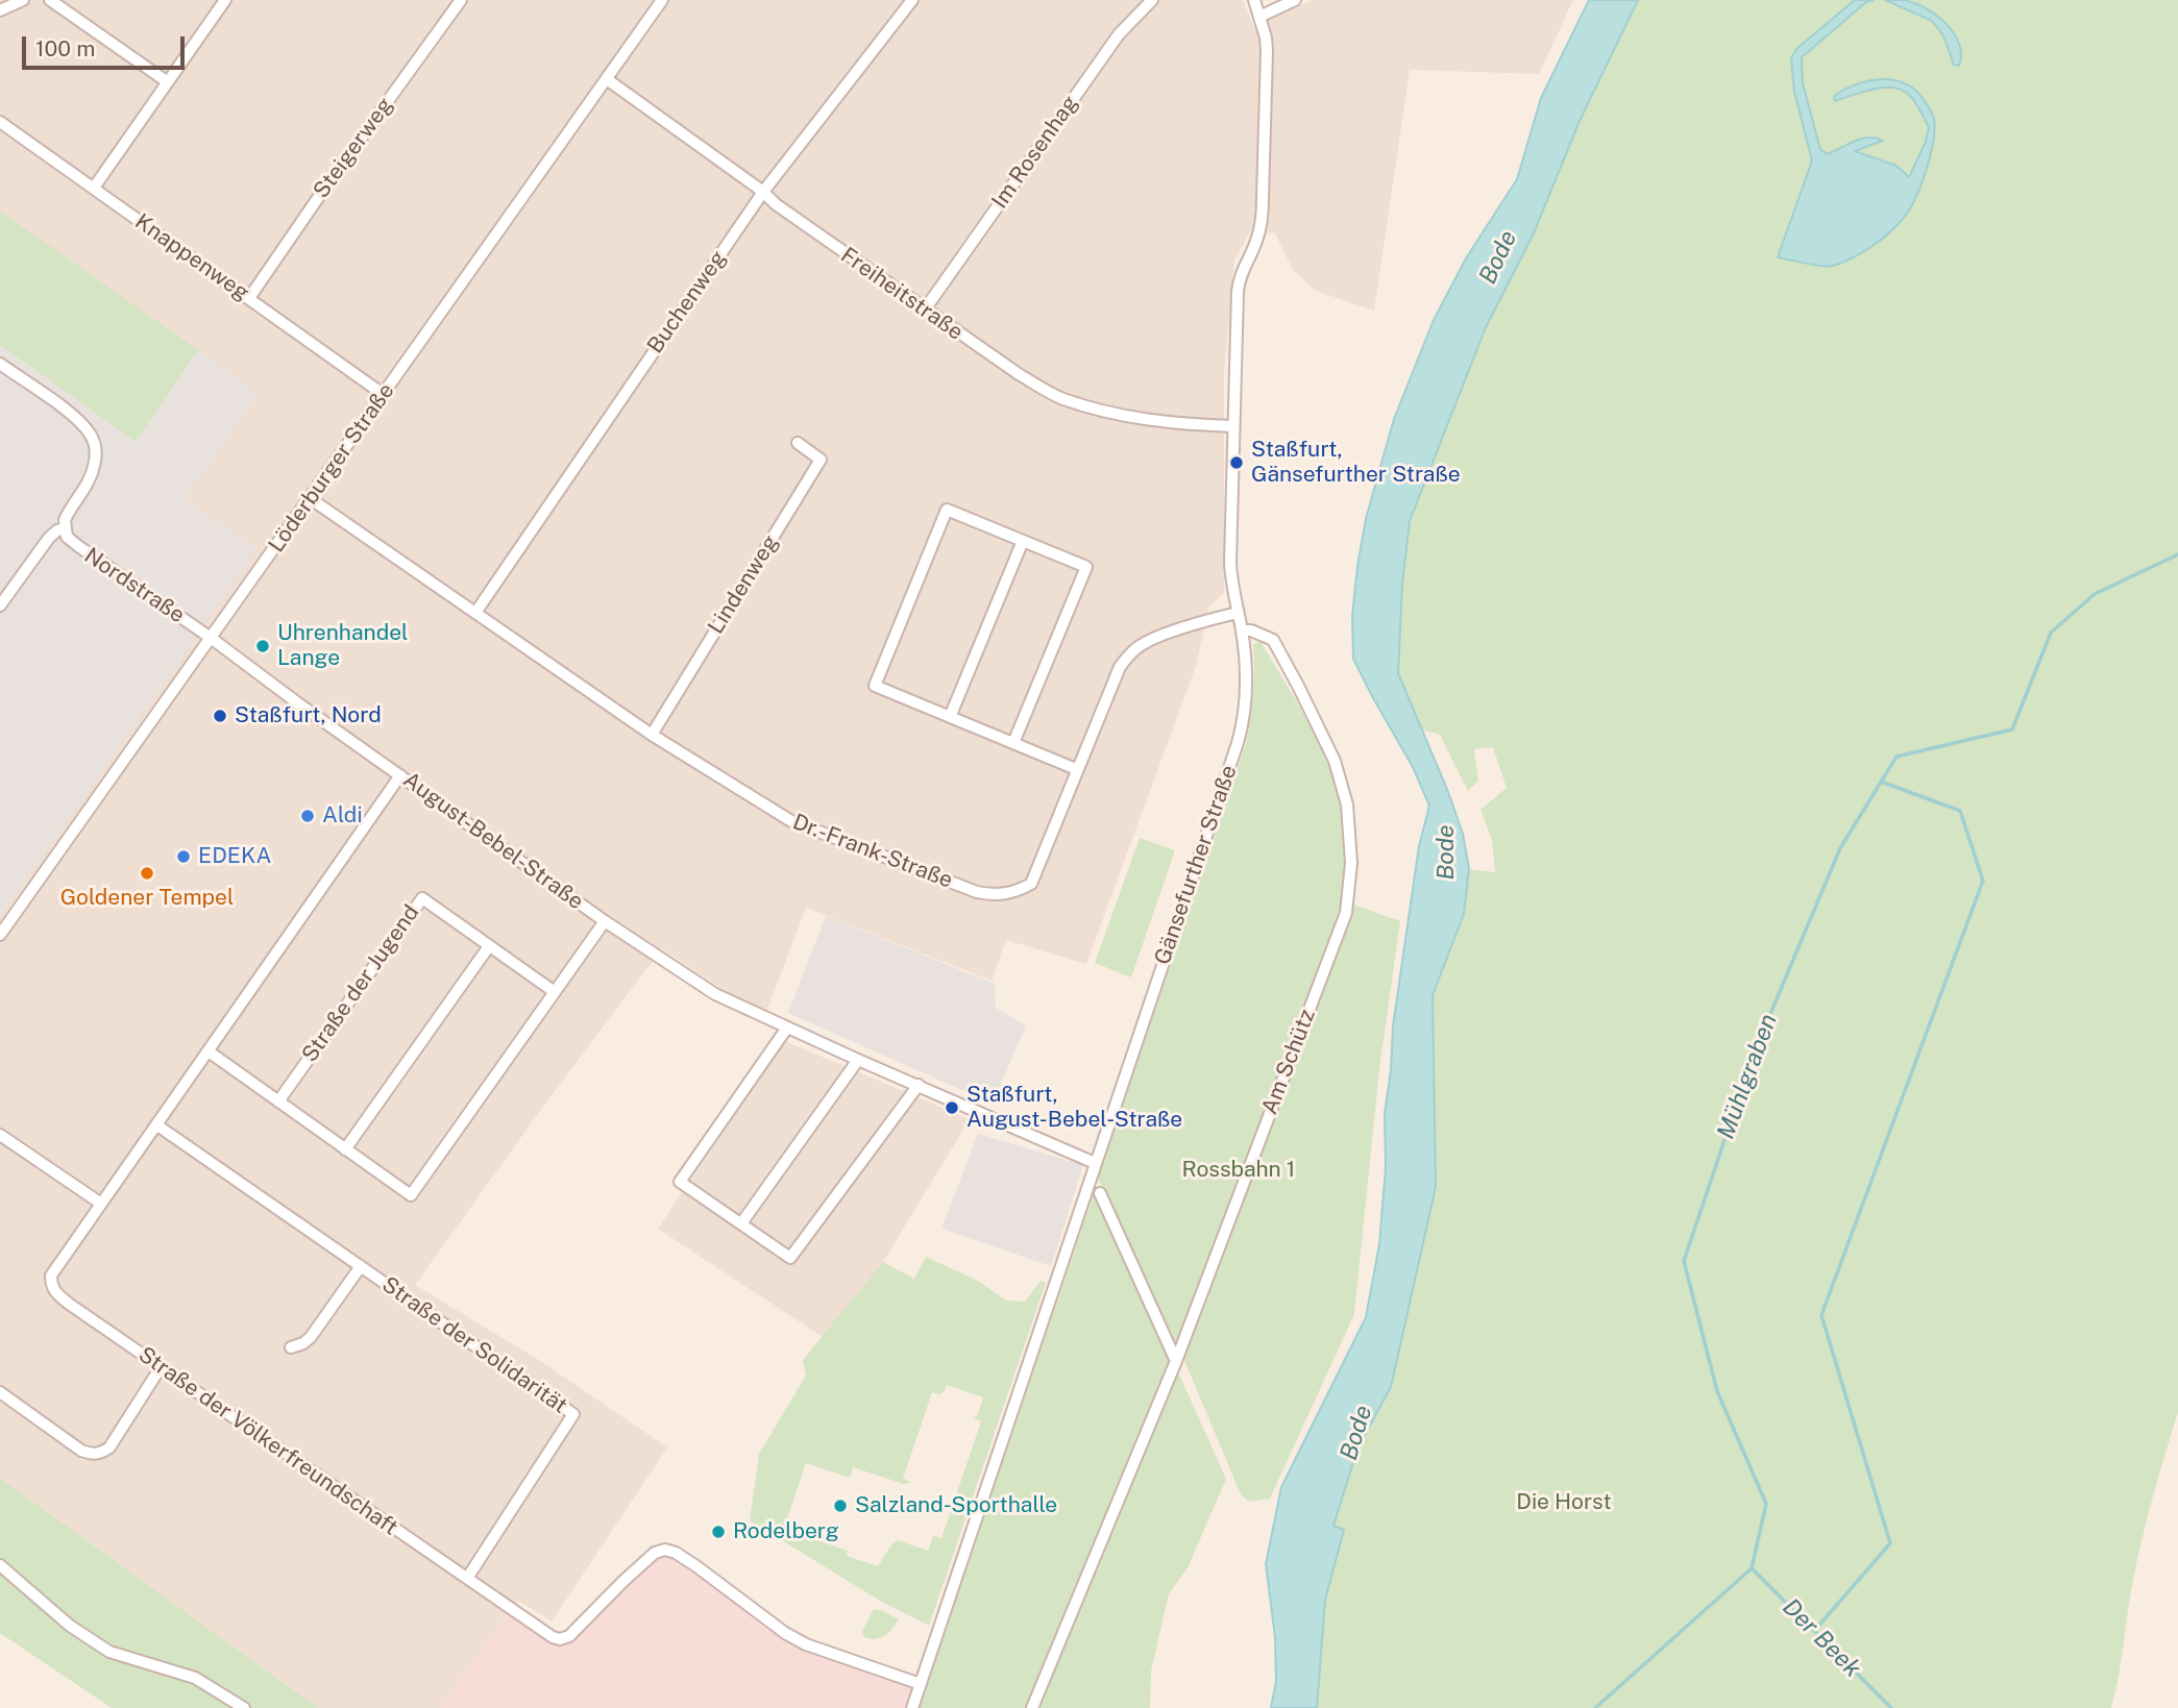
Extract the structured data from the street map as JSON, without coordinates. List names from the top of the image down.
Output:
{
  "streets": {
    "street": [
      "Steigerweg",
      "Im Rosenhag",
      "Knappenweg",
      "Freiheitstraße",
      "Buchenweg",
      "Löderburger Straße",
      "Lindenweg",
      "Nordstraße",
      "August-Bebel-Straße",
      "Dr.-Frank-Straße",
      "Gänsefurther Straße",
      "Straße der Jugend",
      "Am Schütz",
      "Straße der Solidarität",
      "Straße der Völkerfreundschaft"
    ]
  },
  "crossings": [
    ["Steigerweg", "Knappenweg"],
    ["Im Rosenhag", "Freiheitstraße"],
    ["Knappenweg", "Löderburger Straße"],
    ["Freiheitstraße", "Buchenweg"],
    ["Freiheitstraße", "Löderburger Straße"],
    ["Freiheitstraße", "Gänsefurther Straße"],
    ["Buchenweg", "Dr.-Frank-Straße"],
    ["Löderburger Straße", "Nordstraße"],
    ["Löderburger Straße", "August-Bebel-Straße"],
    ["Löderburger Straße", "Dr.-Frank-Straße"],
    ["Lindenweg", "Dr.-Frank-Straße"],
    ["Nordstraße", "August-Bebel-Straße"],
    ["August-Bebel-Straße", "Gänsefurther Straße"],
    ["Dr.-Frank-Straße", "Gänsefurther Straße"],
    ["Gänsefurther Straße", "Am Schütz"],
    ["Straße der Solidarität", "Straße der Völkerfreundschaft"]
  ],
  "water": ["Bode", "Mühlgraben", "Der Beek"],
  "parks": ["Rossbahn 1", "Die Horst"],
  "places": [
    "Staßfurt, Gänsefurther Straße",
    "Uhrenhandel Lange",
    "Staßfurt, Nord",
    "Aldi",
    "EDEKA",
    "Goldener Tempel",
    "Staßfurt, August-Bebel-Straße",
    "Salzland-Sporthalle",
    "Rodelberg"
  ],
  "scale_bar": "100 m"
}
